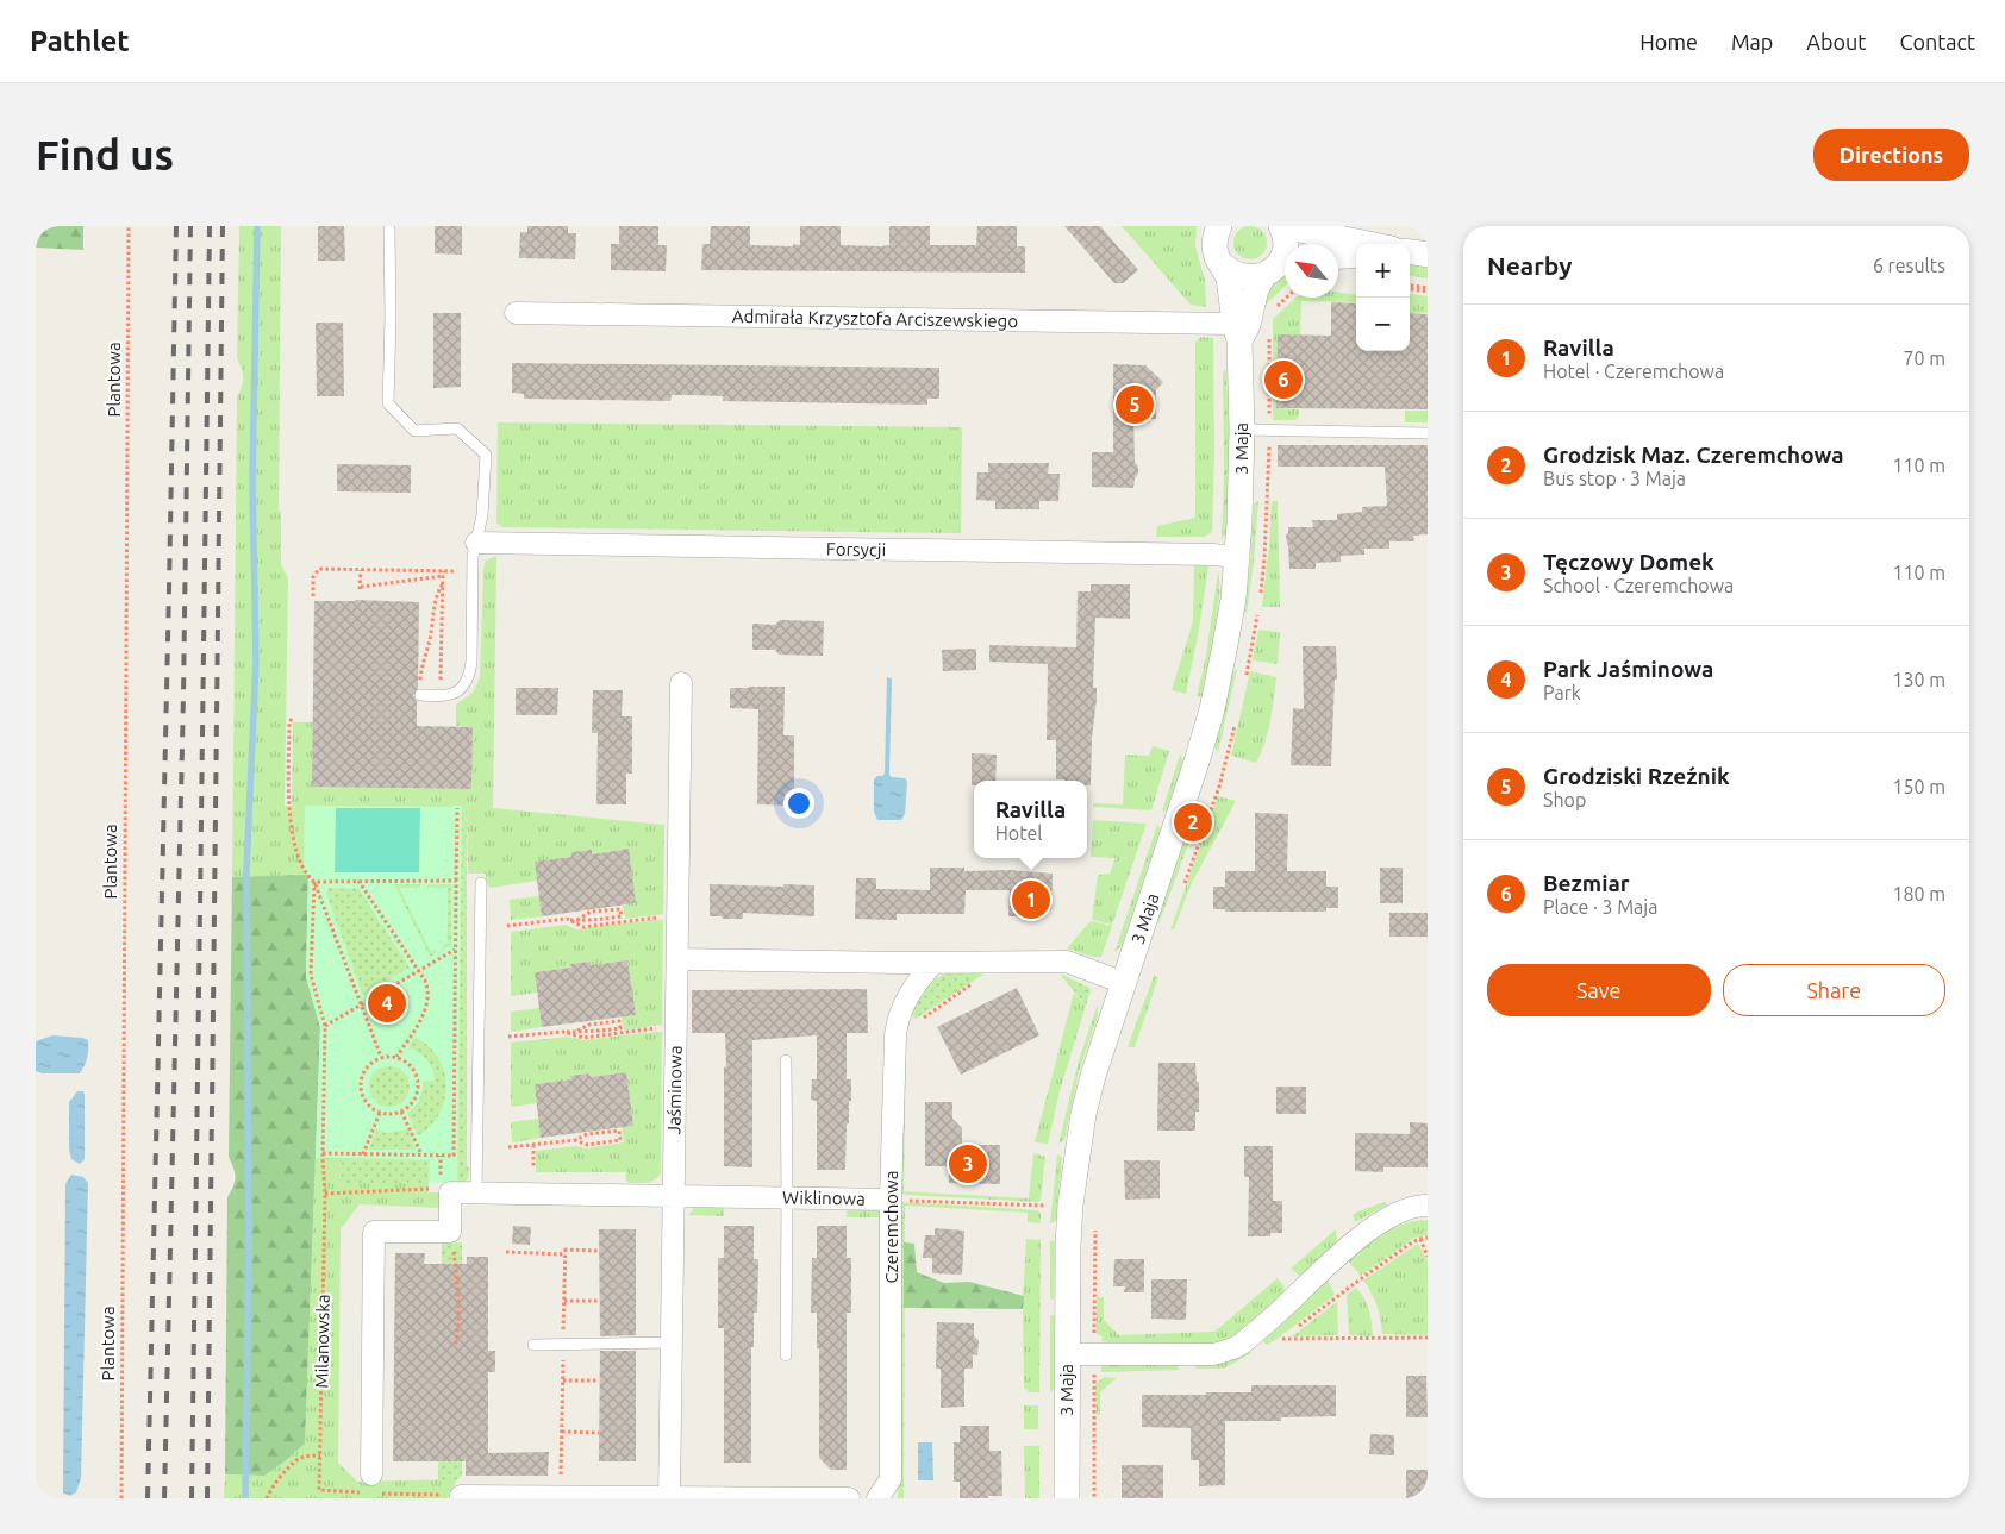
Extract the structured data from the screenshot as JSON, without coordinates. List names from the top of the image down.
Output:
{
  "streets": {
    "street": [
      "Admirała Krzysztofa Arciszewskiego",
      "3 Maja",
      "Forsycji",
      "Jaśminowa",
      "Wiklinowa",
      "Czeremchowa"
    ],
    "path": ["Plantowa", "Milanowska"]
  },
  "crossings": [
    ["Admirała Krzysztofa Arciszewskiego", "3 Maja"],
    ["3 Maja", "Forsycji"],
    ["Jaśminowa", "Wiklinowa"],
    ["Wiklinowa", "Czeremchowa"]
  ],
  "north": "top left",
  "page": {
    "header": "Pathlet",
    "nav": [
      "Home",
      "Map",
      "About",
      "Contact"
    ],
    "buttons": [
      "Directions",
      ["Save", "Share"]
    ],
    "title": "Find us",
    "heading": ["Nearby", "6 results"],
    "map_buttons": ["+", "−"],
    "list": [
      {
        "mark": "1",
        "name": "Ravilla",
        "note": "Hotel · Czeremchowa",
        "value": "70 m"
      },
      {
        "mark": "2",
        "name": "Grodzisk Maz. Czeremchowa",
        "note": "Bus stop · 3 Maja",
        "value": "110 m"
      },
      {
        "mark": "3",
        "name": "Tęczowy Domek",
        "note": "School · Czeremchowa",
        "value": "110 m"
      },
      {
        "mark": "4",
        "name": "Park Jaśminowa",
        "note": "Park",
        "value": "130 m"
      },
      {
        "mark": "5",
        "name": "Grodziski Rzeźnik",
        "note": "Shop",
        "value": "150 m"
      },
      {
        "mark": "6",
        "name": "Bezmiar",
        "note": "Place · 3 Maja",
        "value": "180 m"
      }
    ],
    "pins": [
      "6",
      "5",
      "2",
      "1",
      "4",
      "3"
    ],
    "popup": ["Ravilla", "Hotel"]
  }
}
